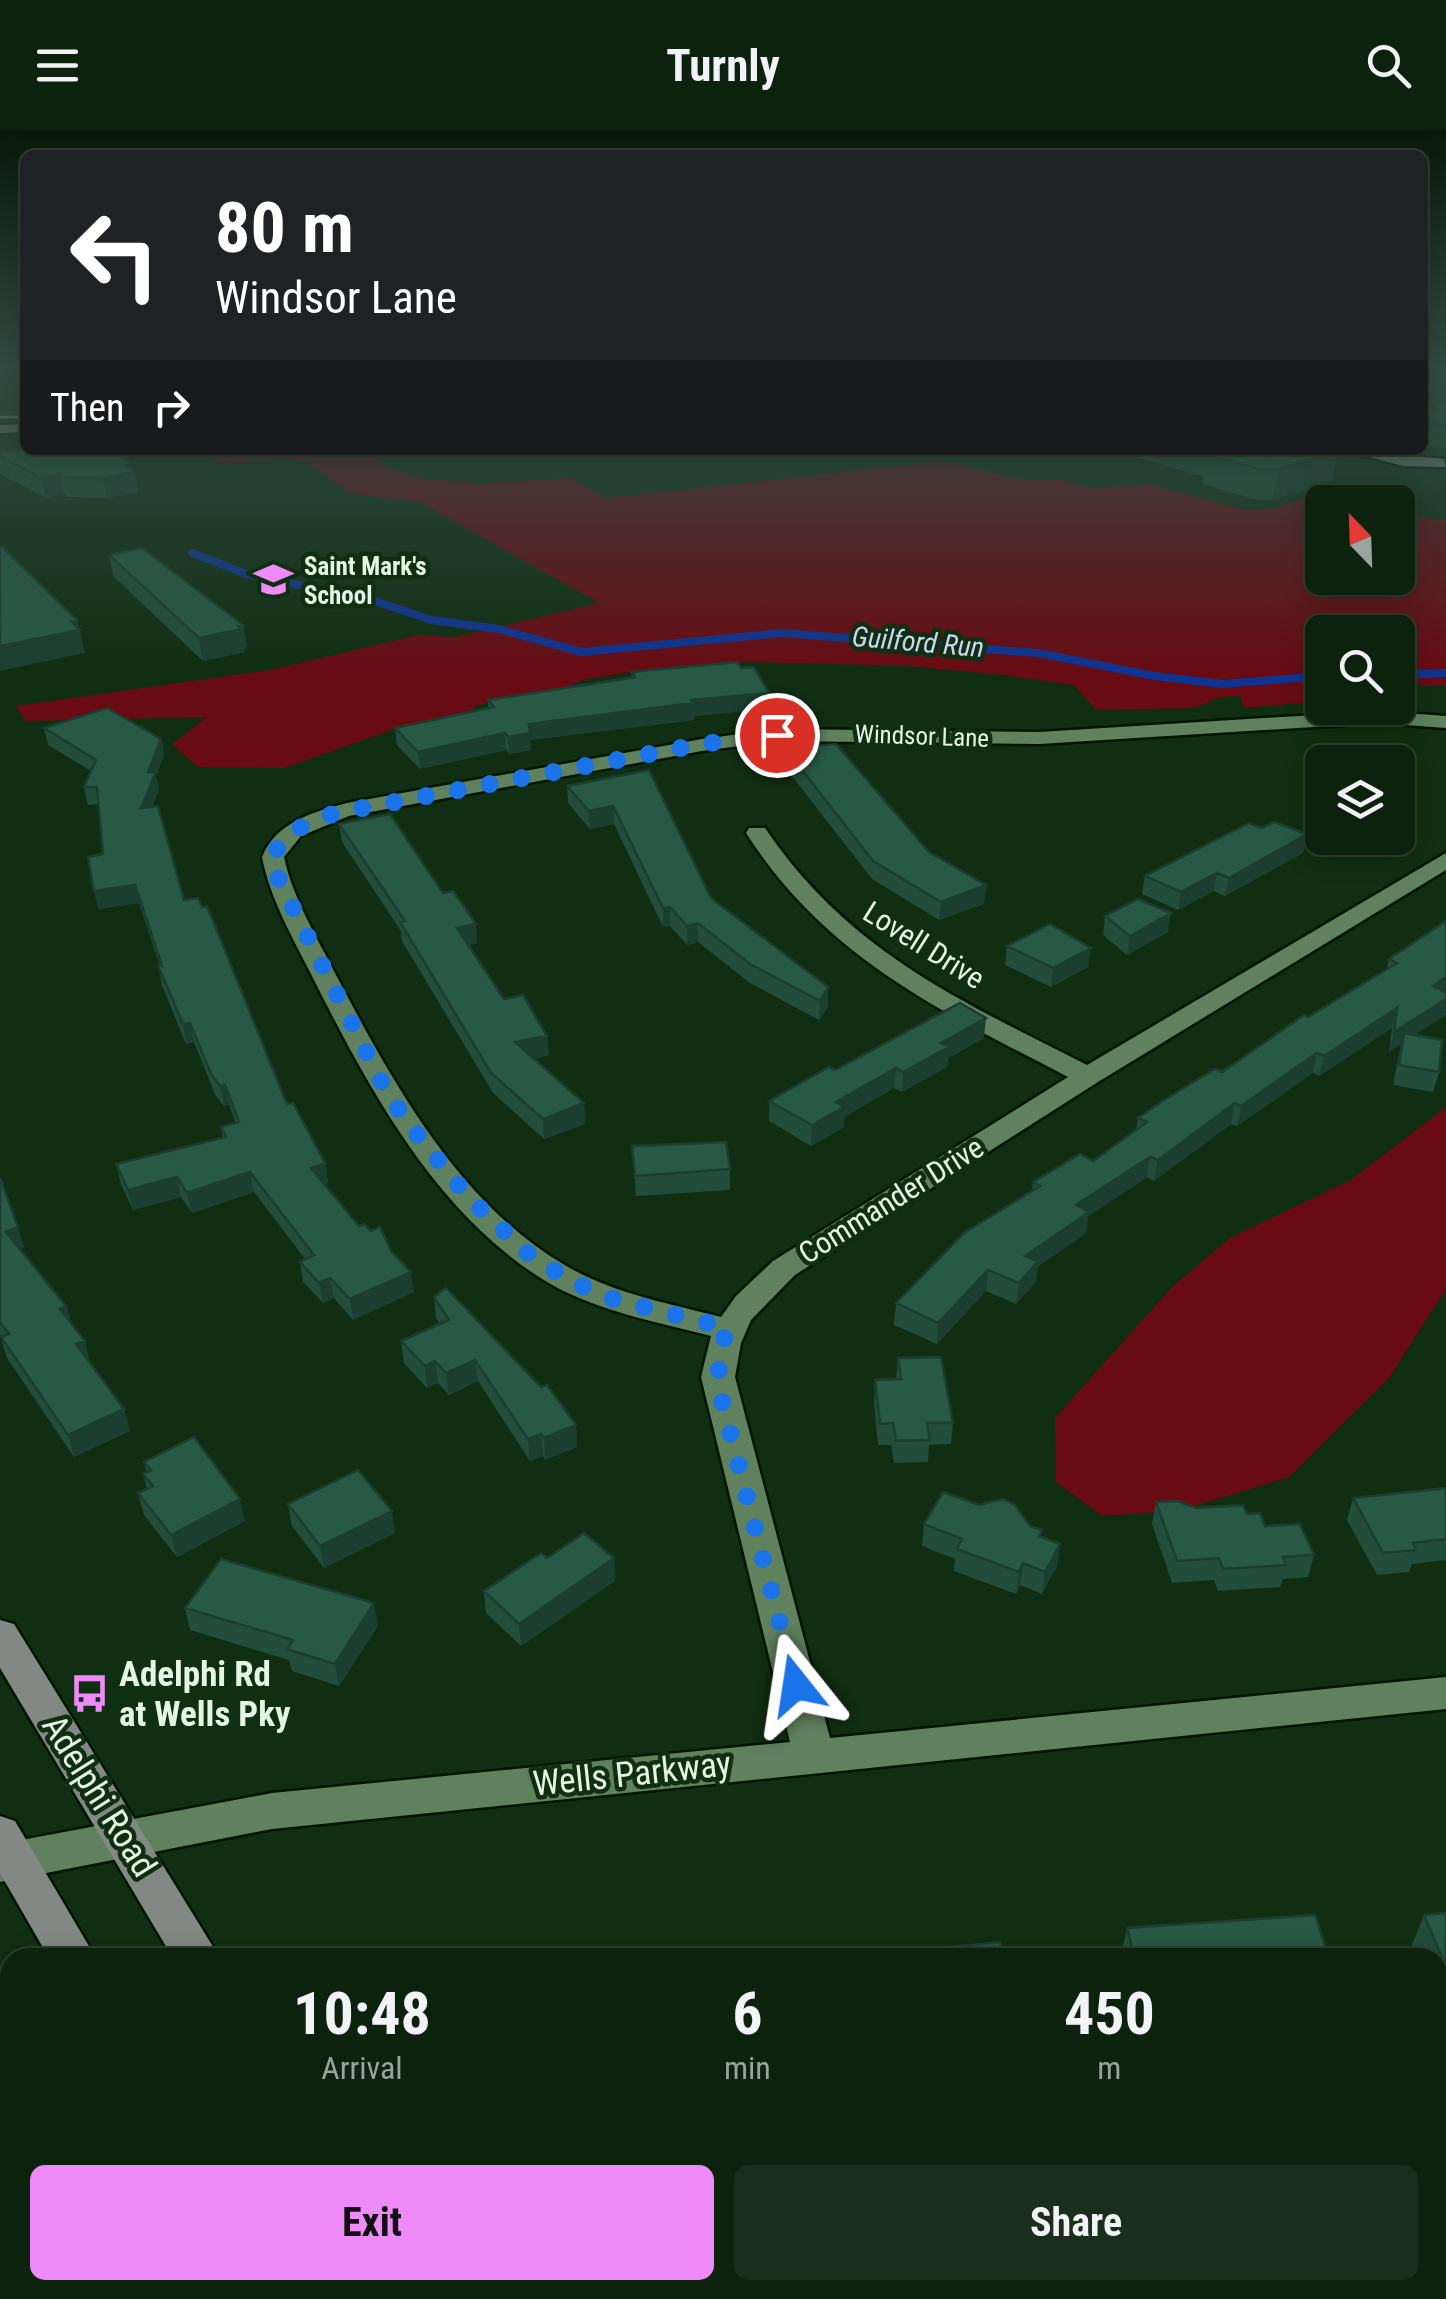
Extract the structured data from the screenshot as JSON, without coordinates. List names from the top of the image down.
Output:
{
  "streets": {
    "main road": ["Adelphi Road"],
    "street": [
      "Windsor Lane",
      "Lovell Drive",
      "Commander Drive",
      "Wells Parkway"
    ]
  },
  "crossings": [
    ["Windsor Lane", "Commander Drive"],
    ["Lovell Drive", "Commander Drive"],
    ["Commander Drive", "Wells Parkway"],
    ["Wells Parkway", "Adelphi Road"]
  ],
  "water": ["Guilford Run"],
  "places": {
    "school or university": ["Saint Mark's School"],
    "bus stop": ["Adelphi Rd at Wells Pky"]
  },
  "north": "top left",
  "page": {
    "header": "Turnly",
    "turn": ["80 m", "Windsor Lane"],
    "then": "Then",
    "eta": [
      "10:48",
      "Arrival",
      "6",
      "min",
      "450",
      "m"
    ],
    "buttons": ["Exit", "Share"]
  }
}
